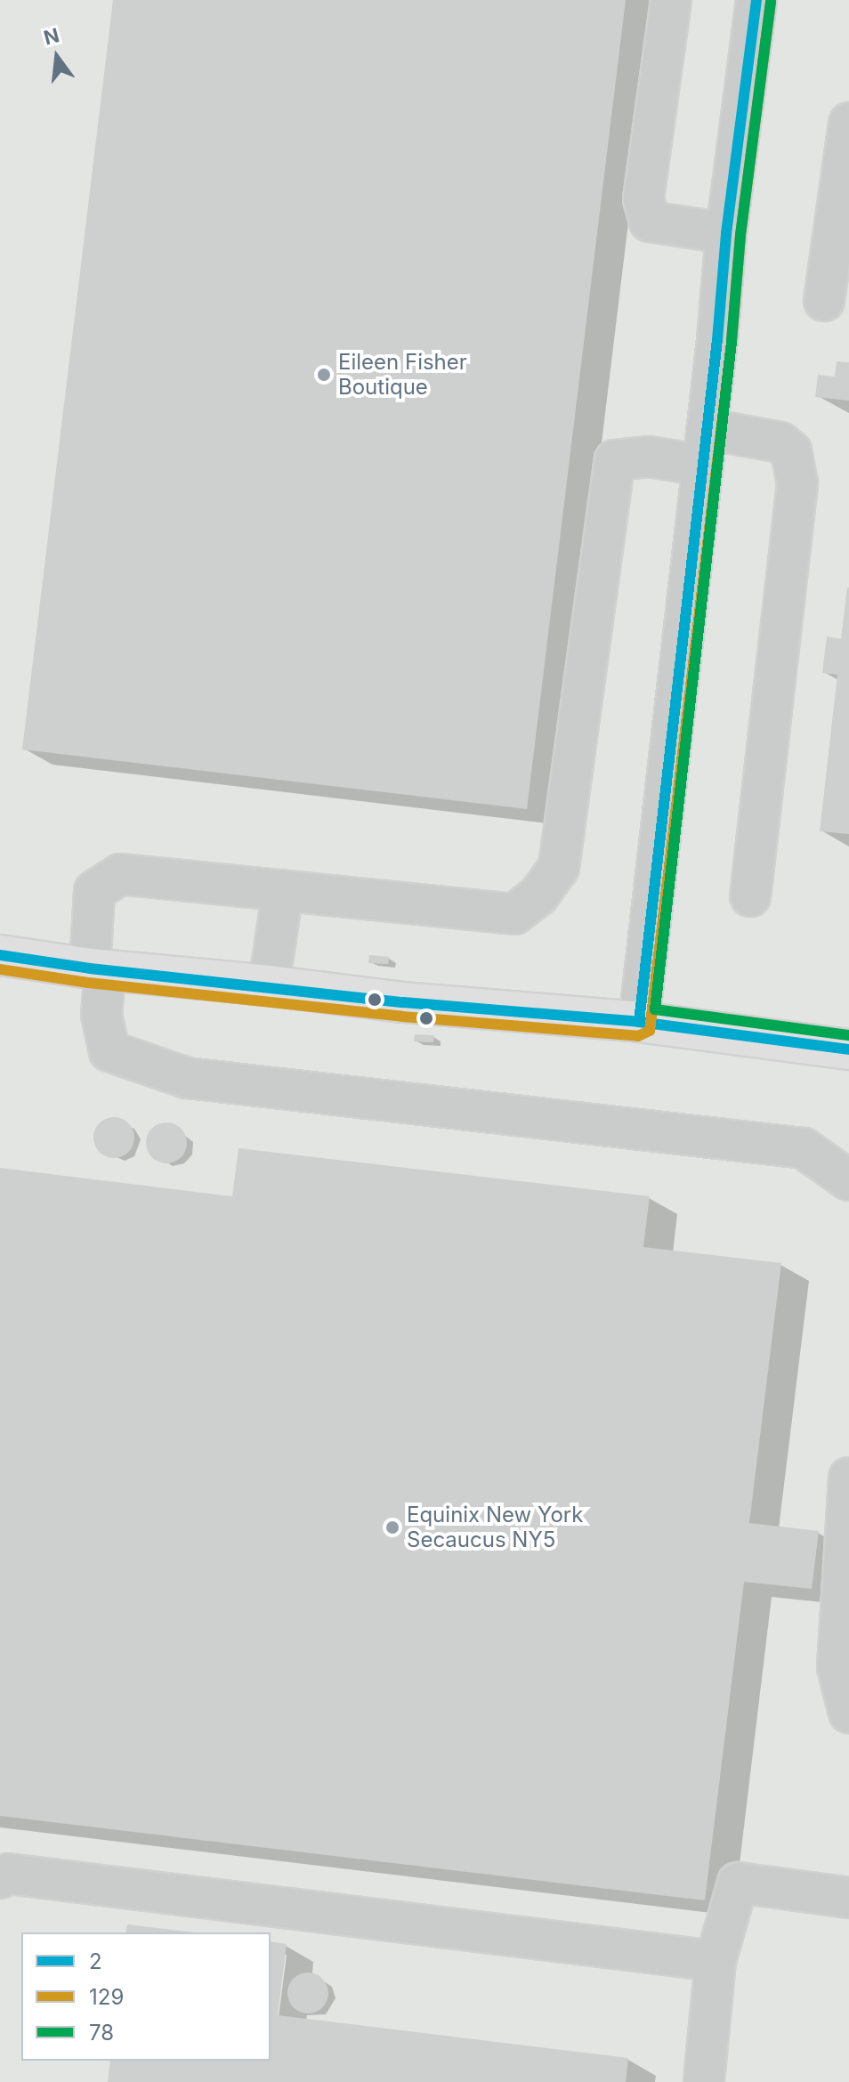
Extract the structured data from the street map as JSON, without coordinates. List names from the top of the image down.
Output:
{
  "places": ["Eileen Fisher Boutique", "Equinix New York Secaucus NY5"],
  "lines": ["transit line 2", "transit line 129", "transit line 78"],
  "legend": ["2", "129", "78"],
  "north": "top"
}
